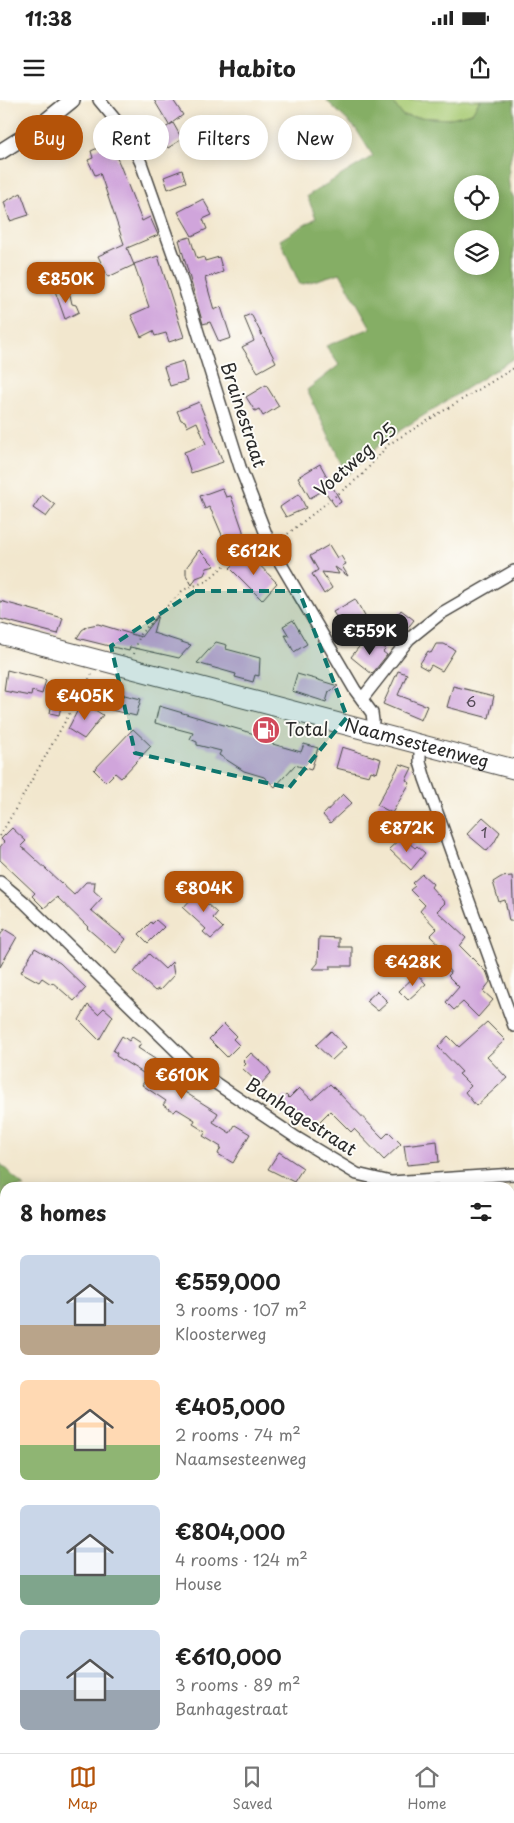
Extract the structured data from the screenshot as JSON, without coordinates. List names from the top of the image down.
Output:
{
  "streets": {
    "main road": ["Naamsesteenweg"],
    "street": ["Brainestraat", "Banhagestraat"],
    "path": ["Voetweg 25"]
  },
  "crossings": [
    ["Brainestraat", "Voetweg 25"],
    ["Brainestraat", "Naamsesteenweg"]
  ],
  "places": {
    "fuel station": ["Total"]
  },
  "house_numbers": ["6", "1"],
  "page": {
    "status": "11:38",
    "header": "Habito",
    "chip": [
      "Buy",
      "Rent",
      "Filters",
      "New"
    ],
    "price": [
      "€850K",
      "€612K",
      "€559K",
      "€405K",
      "€872K",
      "€804K",
      "€428K",
      "€610K"
    ],
    "heading": "8 homes",
    "list": [
      {
        "name": "€559,000",
        "note": "3 rooms · 107 m² · Kloosterweg"
      },
      {
        "name": "€405,000",
        "note": "2 rooms · 74 m² · Naamsesteenweg"
      },
      {
        "name": "€804,000",
        "note": "4 rooms · 124 m² · House"
      },
      {
        "name": "€610,000",
        "note": "3 rooms · 89 m² · Banhagestraat"
      }
    ],
    "tabs": ["Map", "Saved", "Home"]
  }
}
